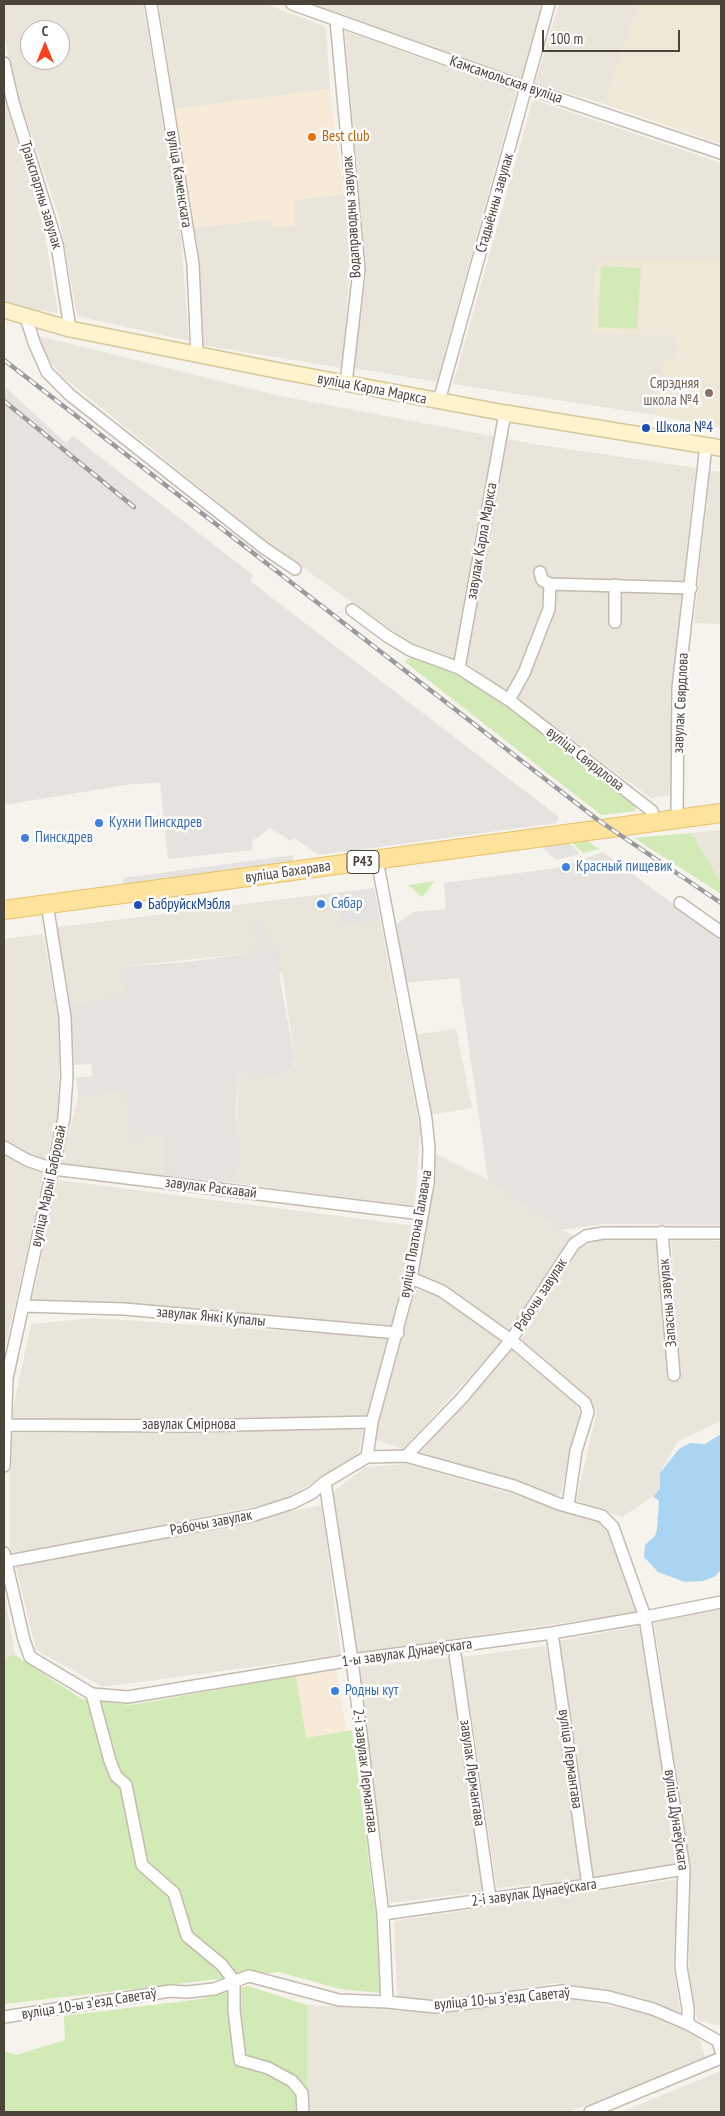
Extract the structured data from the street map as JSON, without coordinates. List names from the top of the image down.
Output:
{
  "streets": {
    "main road": ["вуліца Карла Маркса", "Р43", "вуліца Бахарава"],
    "street": [
      "Камсамольская вуліца",
      "вуліца Каменскага",
      "Транспартны завулак",
      "Стадыённы завулак",
      "Водаправодны завулак",
      "завулак Карла Маркса",
      "завулак Свярдлова",
      "вуліца Свярдлова",
      "вуліца Марыі Бабровай",
      "завулак Раскавай",
      "вуліца Платона Галавача",
      "Рабочы завулак",
      "Запасны завулак",
      "завулак Янкі Купалы",
      "завулак Смірнова",
      "1-ы завулак Дунаеўскага",
      "вуліца Лермантава",
      "2-і завулак Лермантава",
      "завулак Лермантава",
      "вуліца Дунаеўскага",
      "2-і завулак Дунаеўскага",
      "вуліца 10-ы зʼезд Саветаў"
    ]
  },
  "crossings": [
    ["Камсамольская вуліца", "Стадыённы завулак"],
    ["Камсамольская вуліца", "Водаправодны завулак"],
    ["вуліца Каменскага", "вуліца Карла Маркса"],
    ["Транспартны завулак", "вуліца Карла Маркса"],
    ["Стадыённы завулак", "вуліца Карла Маркса"],
    ["Водаправодны завулак", "вуліца Карла Маркса"],
    ["вуліца Карла Маркса", "завулак Карла Маркса"],
    ["вуліца Карла Маркса", "завулак Свярдлова"],
    ["завулак Карла Маркса", "вуліца Свярдлова"],
    ["завулак Свярдлова", "вуліца Бахарава"],
    ["вуліца Свярдлова", "вуліца Бахарава"],
    ["вуліца Бахарава", "вуліца Марыі Бабровай"],
    ["вуліца Бахарава", "вуліца Платона Галавача"],
    ["вуліца Марыі Бабровай", "завулак Раскавай"],
    ["вуліца Марыі Бабровай", "завулак Янкі Купалы"],
    ["вуліца Марыі Бабровай", "завулак Смірнова"],
    ["завулак Раскавай", "вуліца Платона Галавача"],
    ["вуліца Платона Галавача", "Рабочы завулак"],
    ["вуліца Платона Галавача", "завулак Янкі Купалы"],
    ["вуліца Платона Галавача", "завулак Смірнова"],
    ["Рабочы завулак", "Запасны завулак"],
    ["Рабочы завулак", "1-ы завулак Дунаеўскага"],
    ["Рабочы завулак", "2-і завулак Лермантава"],
    ["Рабочы завулак", "вуліца Дунаеўскага"],
    ["1-ы завулак Дунаеўскага", "вуліца Лермантава"],
    ["1-ы завулак Дунаеўскага", "2-і завулак Лермантава"],
    ["1-ы завулак Дунаеўскага", "завулак Лермантава"],
    ["1-ы завулак Дунаеўскага", "вуліца Дунаеўскага"],
    ["вуліца Лермантава", "2-і завулак Дунаеўскага"],
    ["2-і завулак Лермантава", "2-і завулак Дунаеўскага"],
    ["2-і завулак Лермантава", "вуліца 10-ы зʼезд Саветаў"],
    ["завулак Лермантава", "2-і завулак Дунаеўскага"],
    ["вуліца Дунаеўскага", "2-і завулак Дунаеўскага"],
    ["вуліца Дунаеўскага", "вуліца 10-ы зʼезд Саветаў"]
  ],
  "places": [
    "Best club",
    "Сярэдняя школа №4",
    "Школа №4",
    "Кухни Пинскдрев",
    "Пинскдрев",
    "Красный пищевик",
    "Сябар",
    "БабруйскМэбля",
    "Родны кут"
  ],
  "scale_bar": "100 m",
  "north": "top"
}
